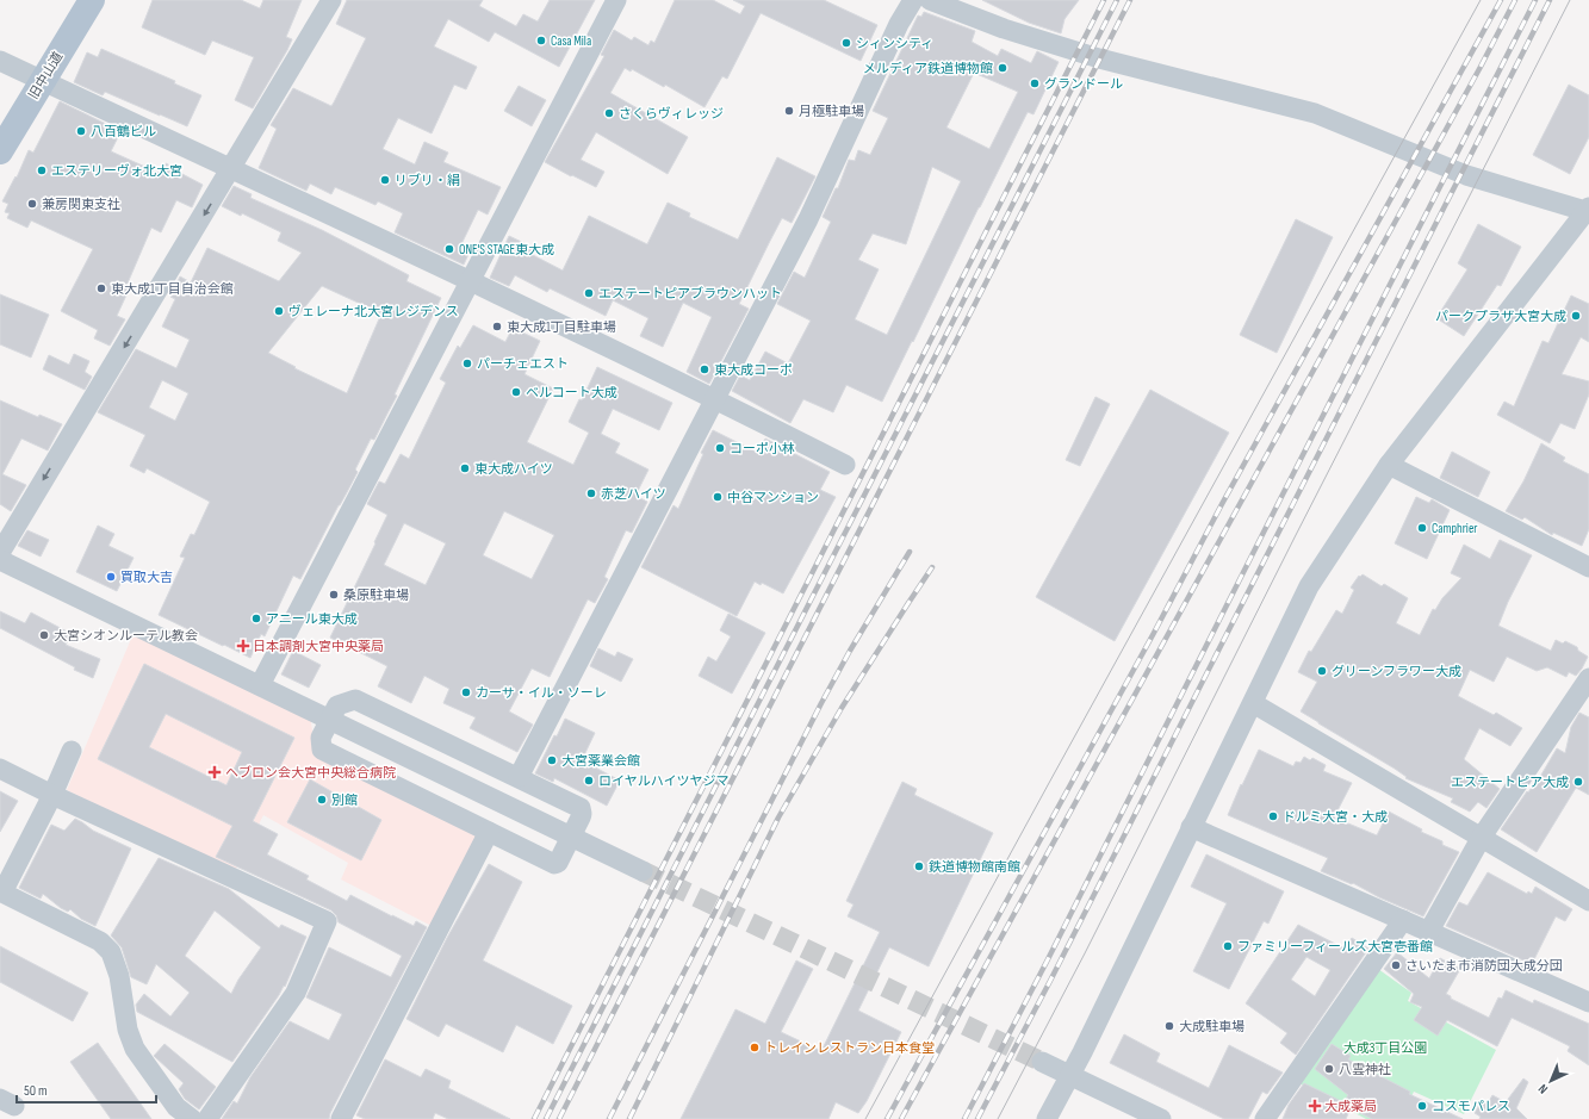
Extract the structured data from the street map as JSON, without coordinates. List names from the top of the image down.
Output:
{
  "streets": {
    "main road": ["旧中山道"]
  },
  "parks": ["大成3丁目公園"],
  "places": {
    "other": [
      "Casa Mila",
      "シィンシティ",
      "メルディア鉄道博物館",
      "グランドール",
      "月極駐車場",
      "さくらヴィレッジ",
      "八百鶴ビル",
      "エステリーヴォ北大宮",
      "リブリ・絹",
      "兼房関東支社",
      "ONE'S STAGE東大成",
      "東大成1丁目自治会館",
      "エステートピアブラウンハット",
      "ヴェレーナ北大宮レジデンス",
      "パークプラザ大宮大成",
      "東大成1丁目駐車場",
      "パーチェエスト",
      "東大成コーポ",
      "ベルコート大成",
      "コーポ小林",
      "東大成ハイツ",
      "赤芝ハイツ",
      "中谷マンション",
      "Camphrier",
      "買取大吉",
      "桑原駐車場",
      "アニール東大成",
      "大宮シオンルーテル教会",
      "グリーンフラワー大成",
      "カーサ・イル・ソーレ",
      "大宮薬業会館",
      "ロイヤルハイツヤジマ",
      "エステートピア大成",
      "別館",
      "ドルミ大宮・大成",
      "鉄道博物館南館",
      "ファミリーフィールズ大宮壱番館",
      "さいたま市消防団大成分団",
      "大成駐車場",
      "トレインレストラン日本食堂",
      "八雲神社",
      "コスモパレス"
    ],
    "health": ["日本調剤大宮中央薬局", "ヘブロン会大宮中央総合病院", "大成薬局"]
  },
  "scale_bar": "50 m",
  "north": "bottom left"
}
